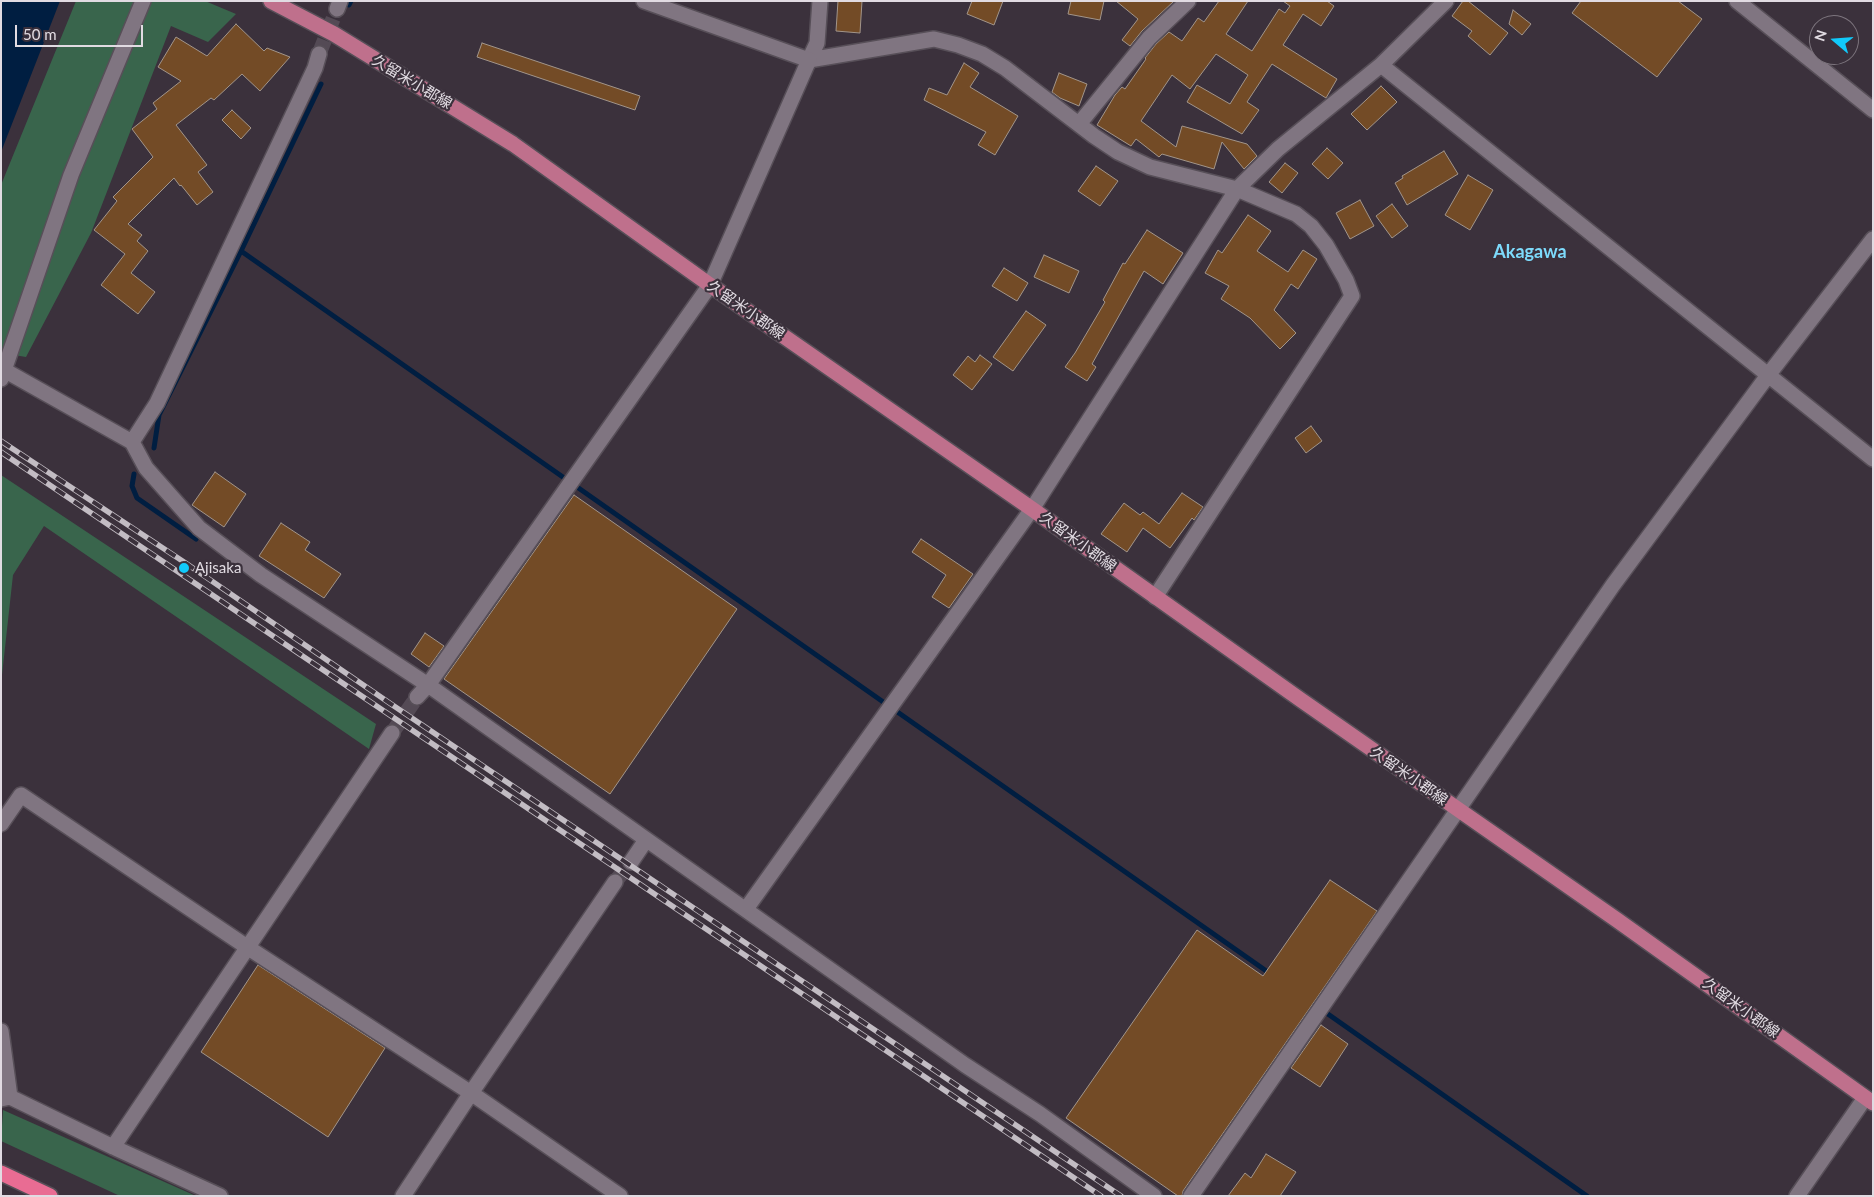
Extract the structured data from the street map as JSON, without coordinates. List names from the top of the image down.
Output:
{
  "streets": {
    "main road": ["久留米小郡線"]
  },
  "districts": ["Akagawa"],
  "places": ["Ajisaka"],
  "scale_bar": "50 m",
  "north": "left"
}
